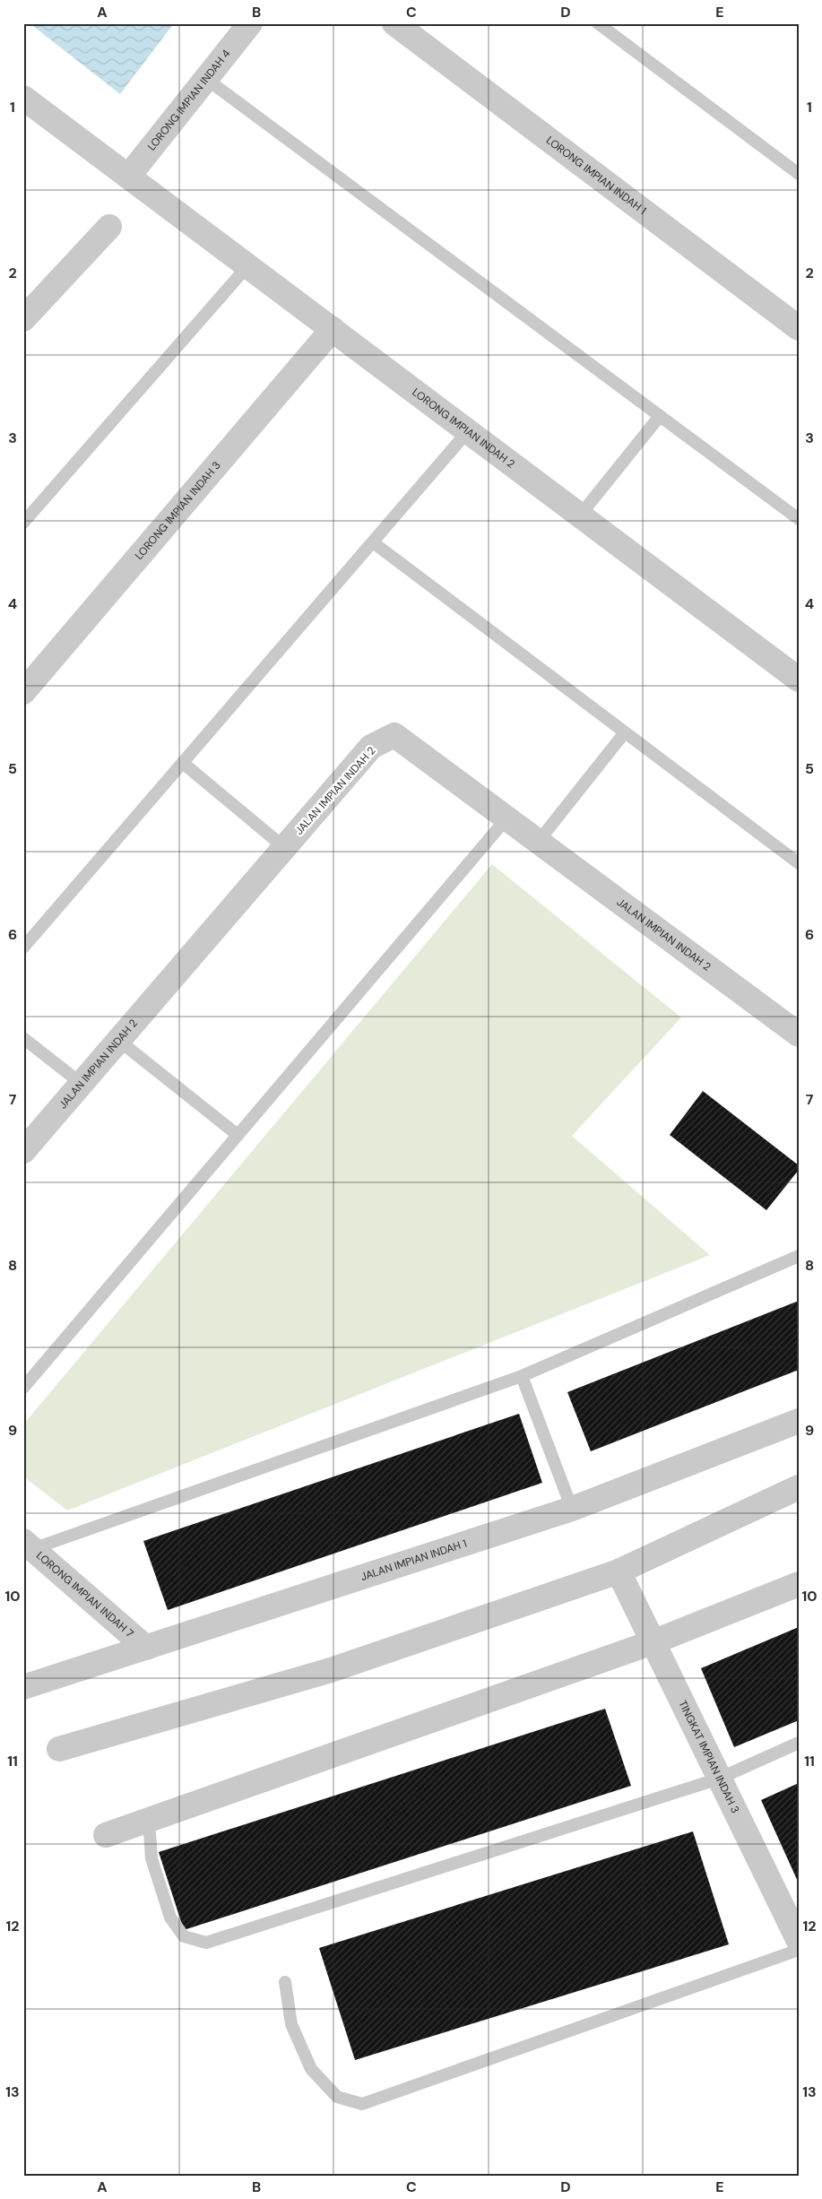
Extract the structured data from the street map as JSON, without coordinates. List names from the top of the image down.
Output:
{
  "streets": {
    "street": [
      "LORONG IMPIAN INDAH 4",
      "LORONG IMPIAN INDAH 1",
      "LORONG IMPIAN INDAH 2",
      "LORONG IMPIAN INDAH 3",
      "JALAN IMPIAN INDAH 2",
      "JALAN IMPIAN INDAH 1",
      "LORONG IMPIAN INDAH 7",
      "TINGKAT IMPIAN INDAH 3"
    ]
  },
  "crossings": [
    ["LORONG IMPIAN INDAH 4", "LORONG IMPIAN INDAH 2"],
    ["LORONG IMPIAN INDAH 2", "LORONG IMPIAN INDAH 3"],
    ["JALAN IMPIAN INDAH 1", "LORONG IMPIAN INDAH 7"]
  ],
  "grid": {
    "columns": [
      "A",
      "B",
      "C",
      "D",
      "E"
    ],
    "rows": [
      "1",
      "2",
      "3",
      "4",
      "5",
      "6",
      "7",
      "8",
      "9",
      "10",
      "11",
      "12",
      "13"
    ]
  }
}
